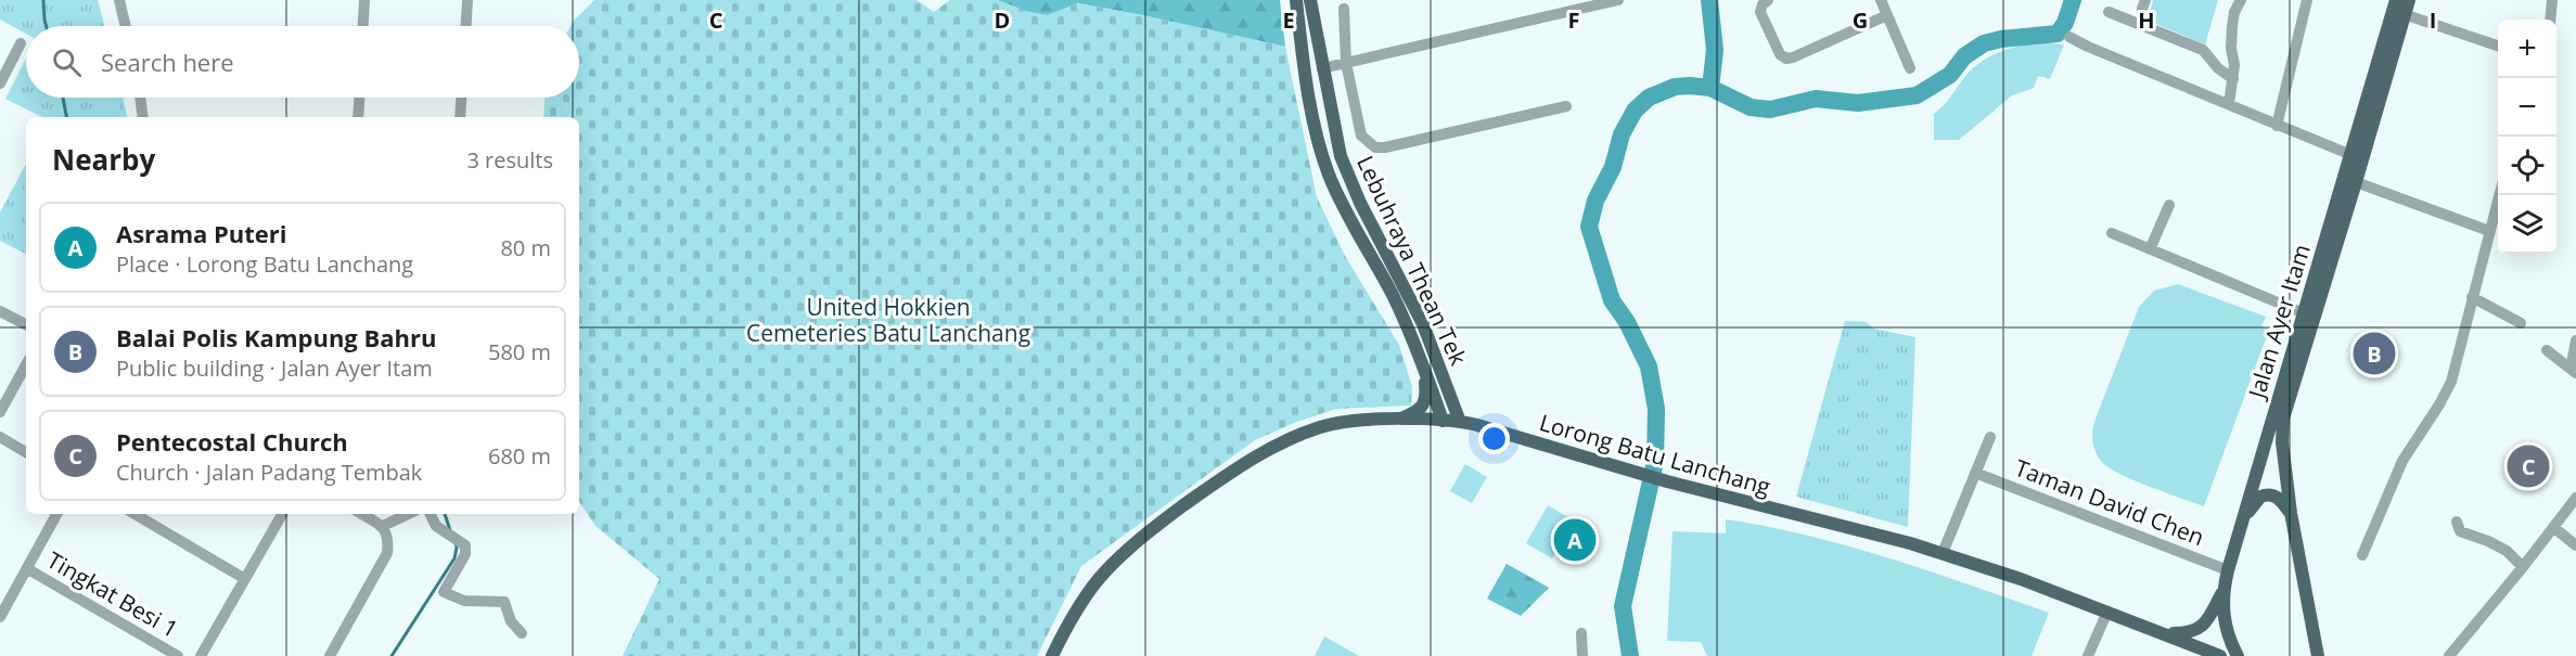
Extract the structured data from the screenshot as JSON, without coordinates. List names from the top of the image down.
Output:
{
  "streets": {
    "main road": ["Lebuhraya Thean Tek", "Jalan Ayer Itam", "Lorong Batu Lanchang"],
    "street": ["Taman David Chen", "Tingkat Besi 1"]
  },
  "crossings": [
    ["Lebuhraya Thean Tek", "Lorong Batu Lanchang"],
    ["Jalan Ayer Itam", "Lorong Batu Lanchang"],
    ["Jalan Ayer Itam", "Taman David Chen"]
  ],
  "parks": ["United Hokkien Cemeteries Batu Lanchang"],
  "page": {
    "map_buttons": ["+", "−"],
    "search": "Search here",
    "heading": ["Nearby", "3 results"],
    "list": [
      {
        "mark": "A",
        "name": "Asrama Puteri",
        "note": "Place · Lorong Batu Lanchang",
        "value": "80 m"
      },
      {
        "mark": "B",
        "name": "Balai Polis Kampung Bahru",
        "note": "Public building · Jalan Ayer Itam",
        "value": "580 m"
      },
      {
        "mark": "C",
        "name": "Pentecostal Church",
        "note": "Church · Jalan Padang Tembak",
        "value": "680 m"
      }
    ],
    "pins": ["B", "C", "A"]
  },
  "grid": {
    "columns": [
      "C",
      "D",
      "E",
      "F",
      "G",
      "H",
      "I"
    ]
  }
}
